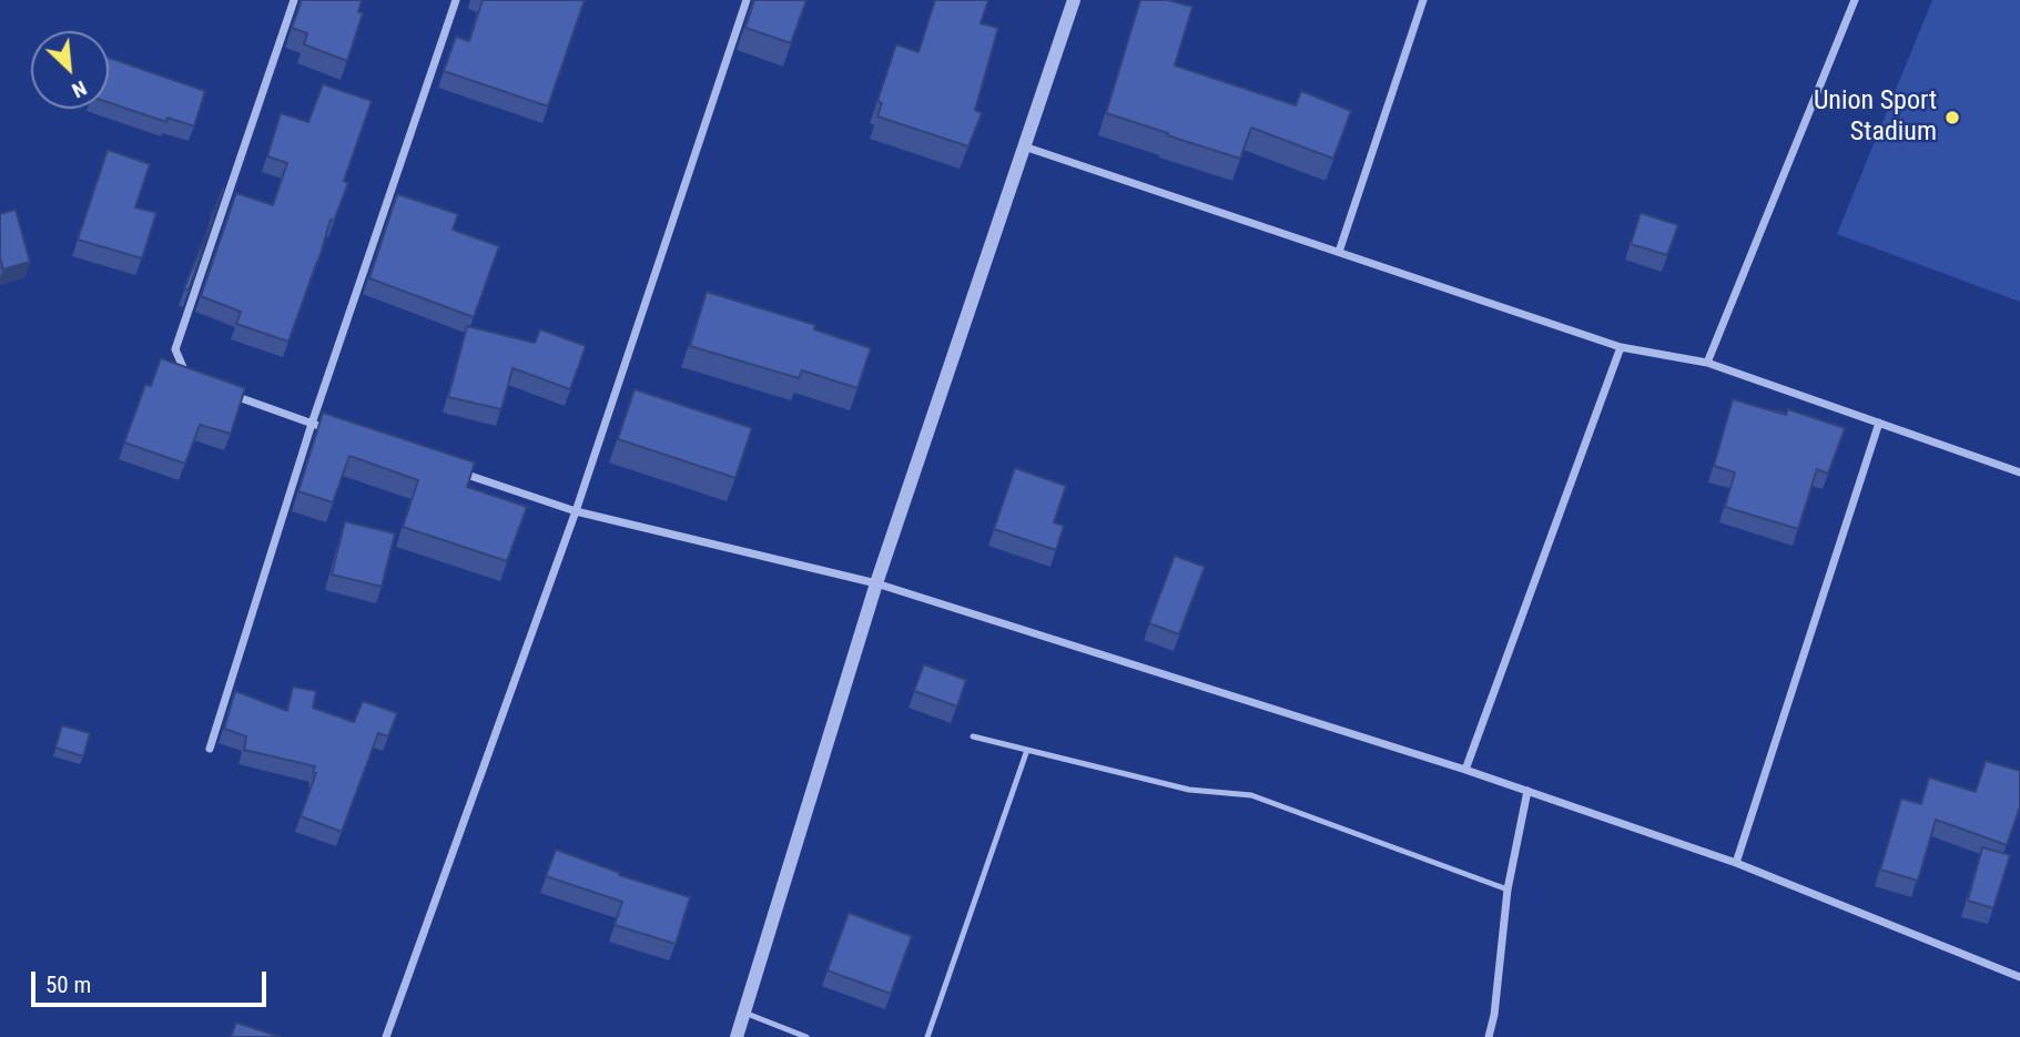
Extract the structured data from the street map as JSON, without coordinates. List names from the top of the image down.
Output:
{
  "places": ["Union Sport Stadium"],
  "scale_bar": "50 m",
  "north": "bottom right"
}
